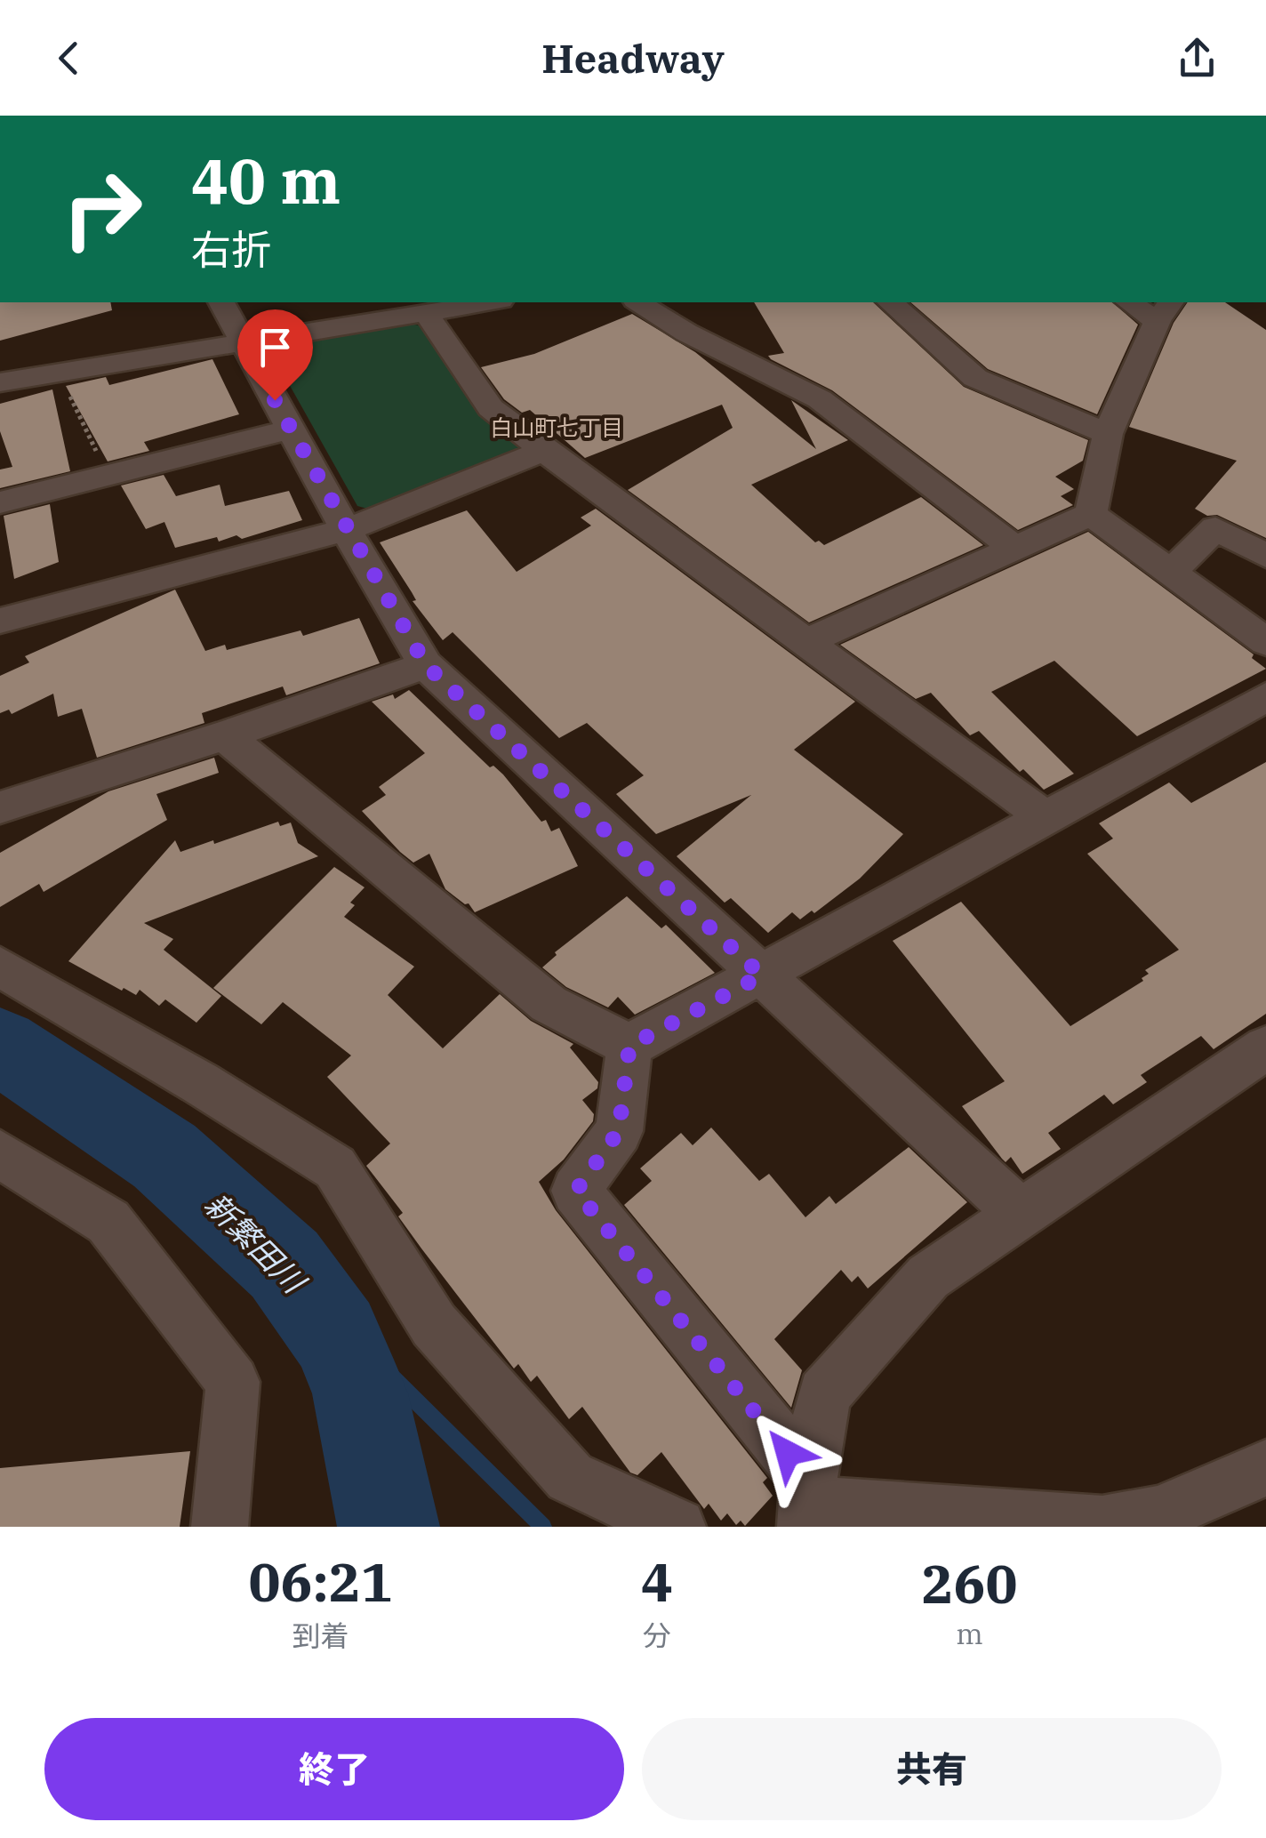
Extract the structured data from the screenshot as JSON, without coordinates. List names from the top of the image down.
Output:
{
  "districts": ["白山町七丁目"],
  "water": ["新繁田川"],
  "page": {
    "header": "Headway",
    "turn": ["40 m", "右折"],
    "eta": [
      "06:21",
      "到着",
      "4",
      "分",
      "260",
      "m"
    ],
    "buttons": ["終了", "共有"]
  }
}
